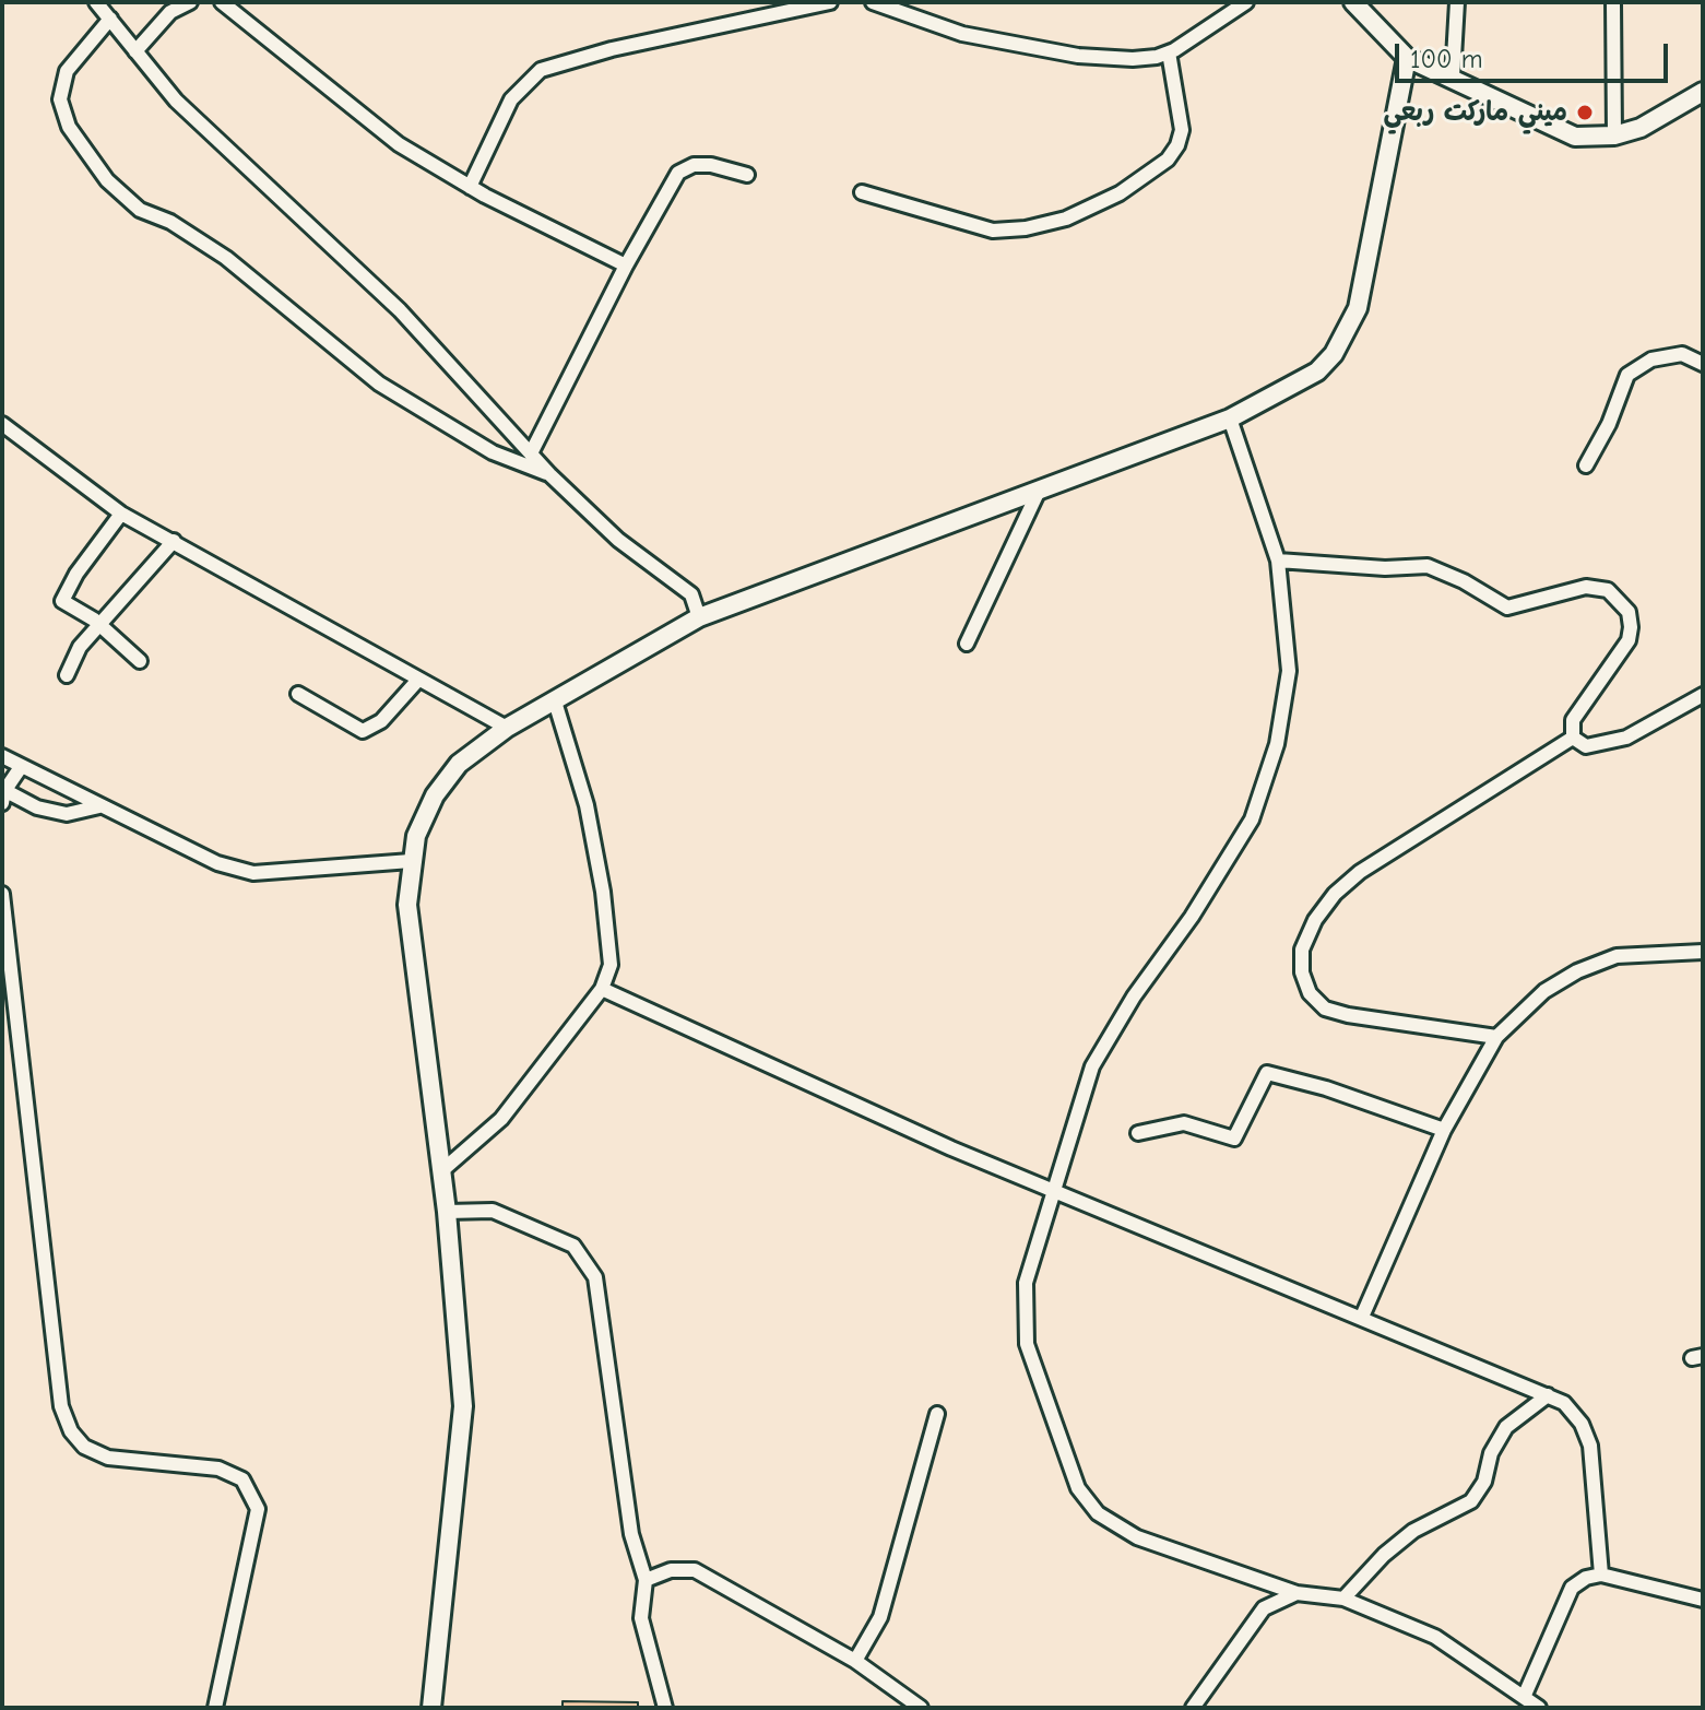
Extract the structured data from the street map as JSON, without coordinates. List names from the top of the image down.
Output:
{
  "places": ["ميني ماركت ربعي"],
  "scale_bar": "100 m"
}
